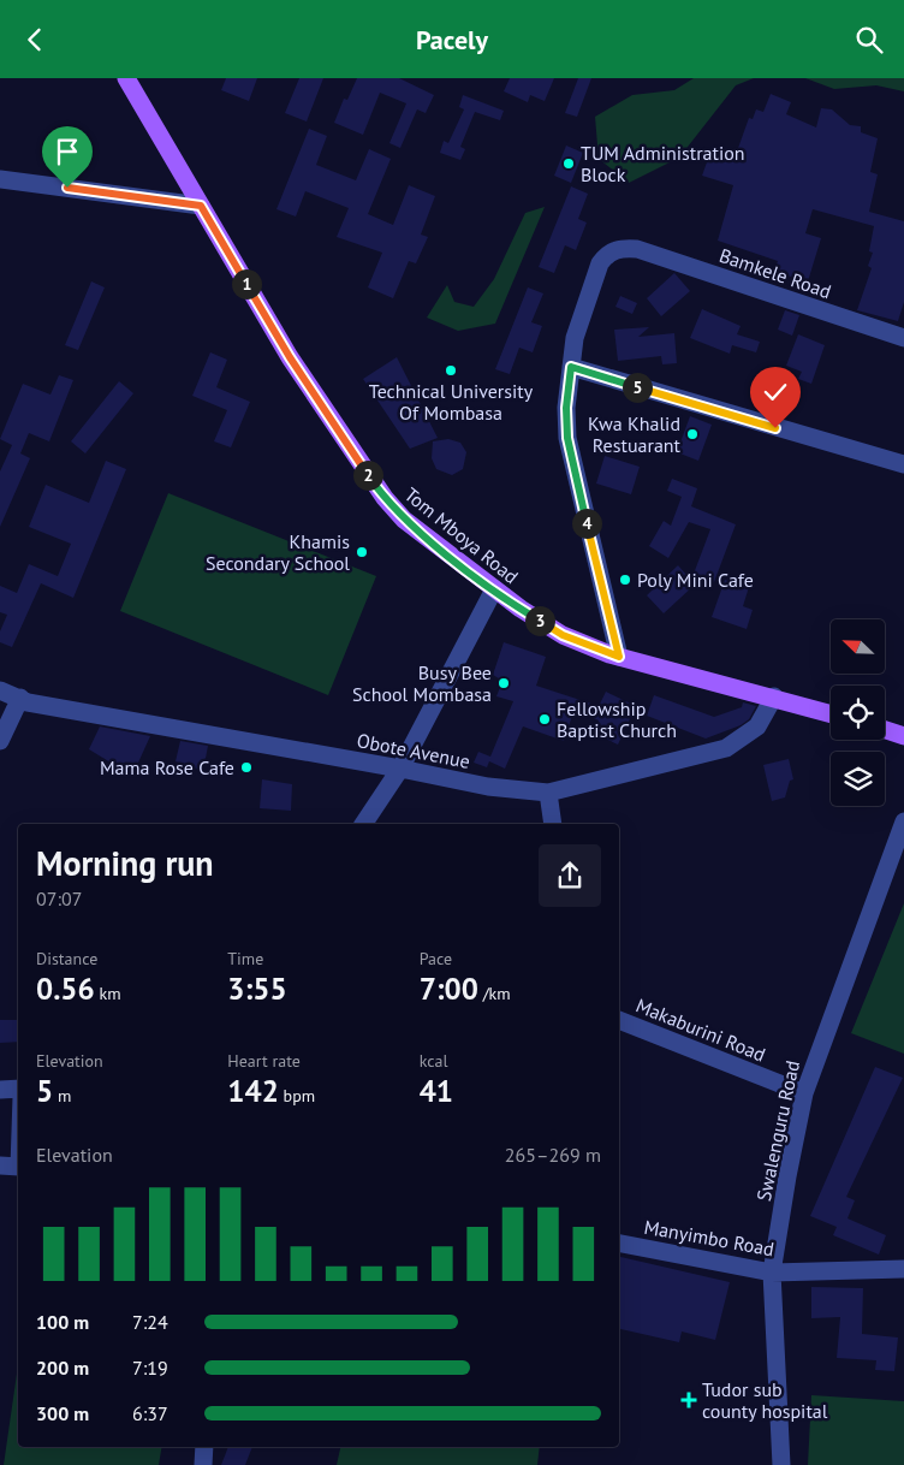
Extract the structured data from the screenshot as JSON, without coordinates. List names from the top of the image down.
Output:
{
  "streets": {
    "main road": ["Tom Mboya Road"],
    "street": [
      "Bamkele Road",
      "Obote Avenue",
      "Makaburini Road",
      "Swalenguru Road",
      "Manyimbo Road"
    ]
  },
  "crossings": [
    ["Tom Mboya Road", "Obote Avenue"],
    ["Makaburini Road", "Swalenguru Road"],
    ["Swalenguru Road", "Manyimbo Road"]
  ],
  "places": {
    "other": [
      "TUM Administration Block",
      "Technical University Of Mombasa",
      "Kwa Khalid Restuarant",
      "Khamis Secondary School",
      "Poly Mini Cafe",
      "Busy Bee School Mombasa",
      "Fellowship Baptist Church",
      "Mama Rose Cafe"
    ],
    "health": ["Tudor sub county hospital"]
  },
  "north": "top left",
  "page": {
    "header": "Pacely",
    "pins": [
      "1",
      "5",
      "2",
      "4",
      "3"
    ],
    "heading": ["Morning run", "07:07"],
    "stats": [
      ["Distance", "0.56 km"],
      ["Time", "3:55"],
      ["Pace", "7:00 /km"],
      ["Elevation", "5 m"],
      ["Heart rate", "142 bpm"],
      ["kcal", "41"]
    ],
    "chart": ["Elevation", "265–269 m"],
    "list": [
      {
        "name": "100 m",
        "note": "7:24"
      },
      {
        "name": "200 m",
        "note": "7:19"
      },
      {
        "name": "300 m",
        "note": "6:37"
      }
    ]
  }
}
